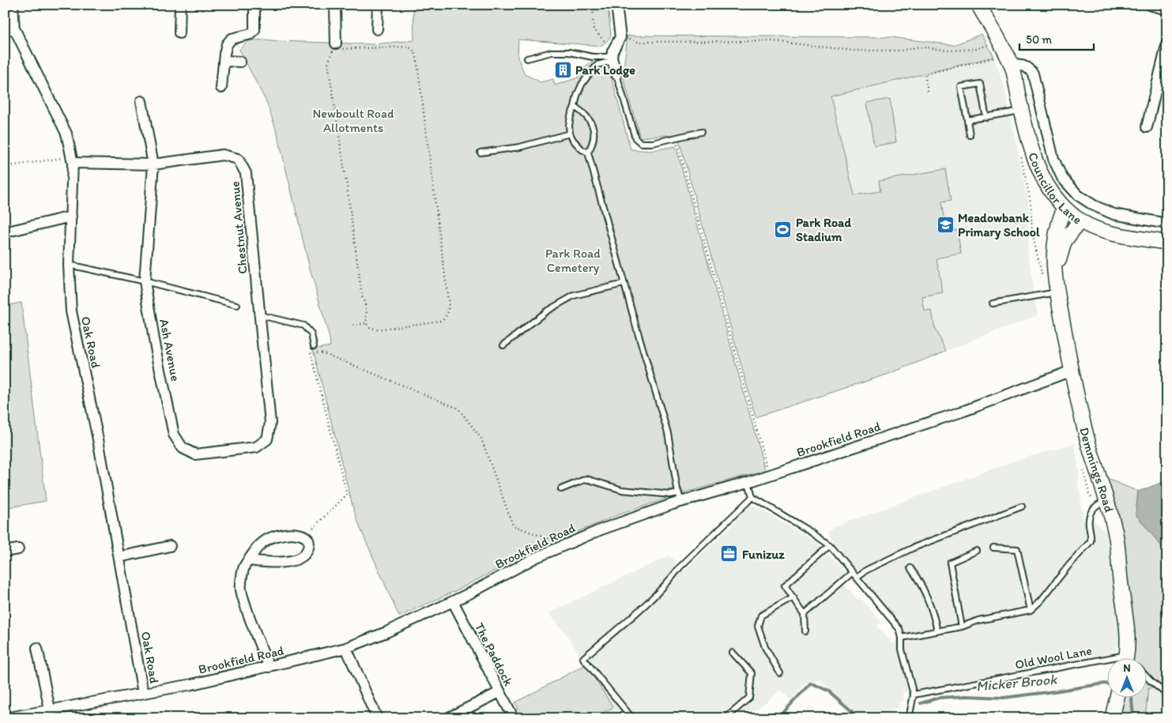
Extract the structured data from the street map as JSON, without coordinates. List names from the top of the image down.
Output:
{
  "streets": {
    "street": [
      "Councillor Lane",
      "Chestnut Avenue",
      "Oak Road",
      "Ash Avenue",
      "Brookfield Road",
      "Demmings Road",
      "The Paddock"
    ],
    "lane": ["Old Wool Lane"]
  },
  "crossings": [
    ["Councillor Lane", "Demmings Road"],
    ["Chestnut Avenue", "Oak Road"],
    ["Chestnut Avenue", "Ash Avenue"],
    ["Oak Road", "Brookfield Road"],
    ["Brookfield Road", "Demmings Road"],
    ["Brookfield Road", "The Paddock"]
  ],
  "water": ["Micker Brook"],
  "parks": ["Newboult Road Allotments", "Park Road Cemetery"],
  "places": {
    "building": ["Park Lodge"],
    "school or university": ["Meadowbank Primary School"],
    "sports": ["Park Road Stadium"],
    "office": ["Funizuz"]
  },
  "scale_bar": "50 m",
  "north": "top"
}
